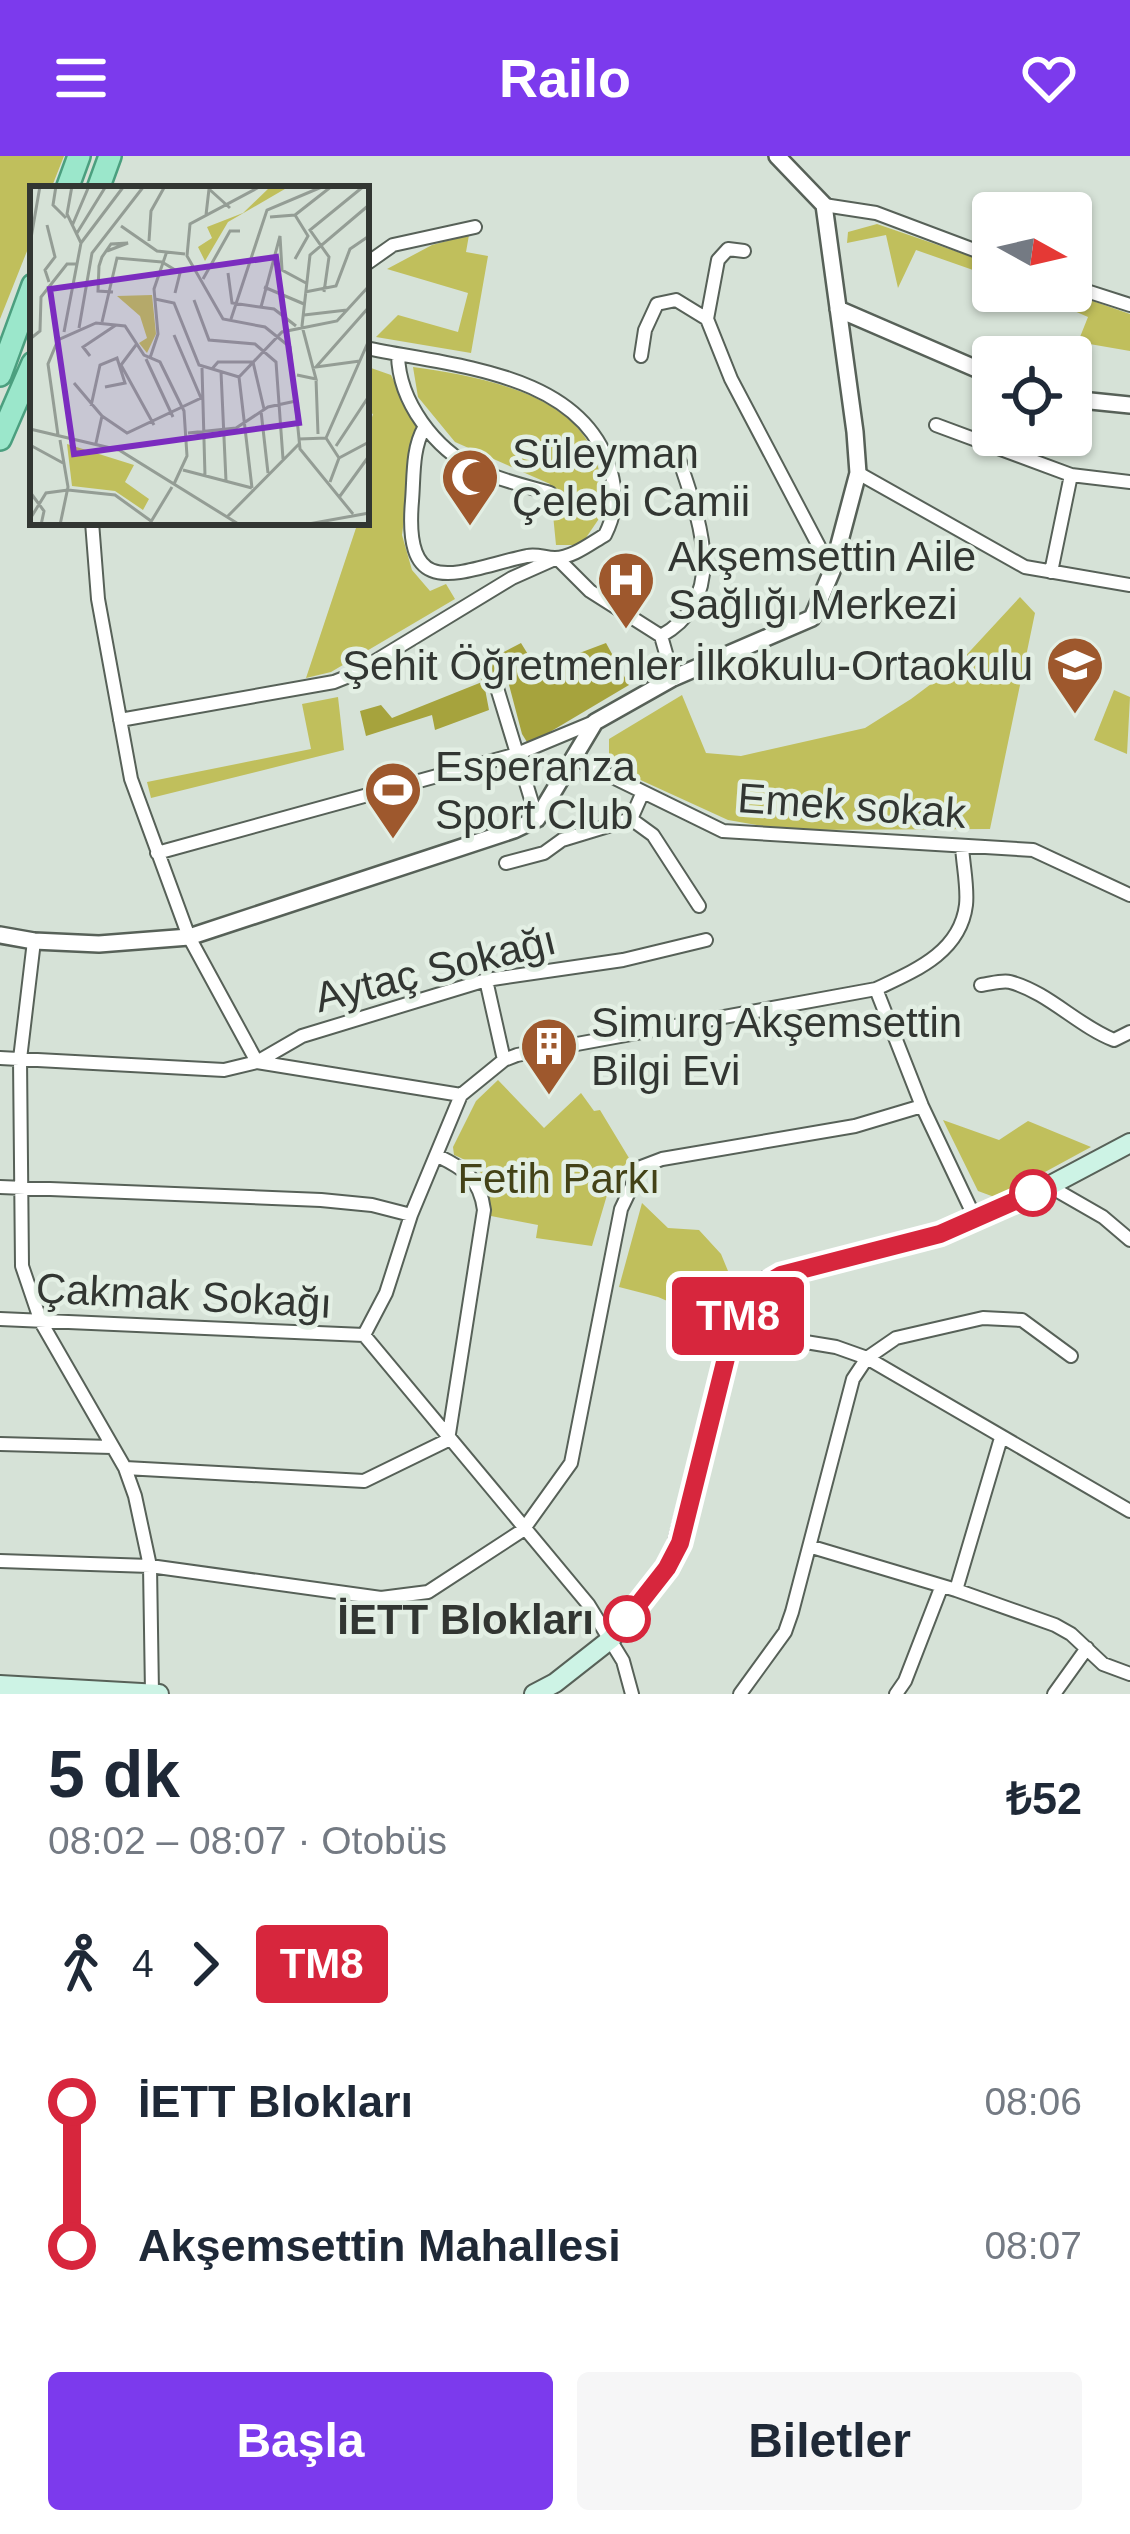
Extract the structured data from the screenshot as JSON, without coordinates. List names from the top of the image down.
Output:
{
  "streets": {
    "street": ["Emek sokak", "Aytaç Sokağı", "Çakmak Sokağı"]
  },
  "parks": ["Fetih Parkı"],
  "places": {
    "mosque": ["Süleyman Çelebi Camii"],
    "hospital": ["Akşemsettin Aile Sağlığı Merkezi"],
    "school or university": ["Şehit Öğretmenler İlkokulu-Ortaokulu"],
    "sports": ["Esperanza Sport Club"],
    "building": ["Simurg Akşemsettin Bilgi Evi"],
    "other": ["İETT Blokları"]
  },
  "lines": ["bus line TM8"],
  "north": "right",
  "page": {
    "header": "Railo",
    "on_map": "TM8",
    "heading": ["5 dk", "08:02 – 08:07 · Otobüs", "₺52"],
    "legs": ["4", "TM8"],
    "list": [
      {
        "name": "İETT Blokları",
        "value": "08:06"
      },
      {
        "name": "Akşemsettin Mahallesi",
        "value": "08:07"
      }
    ],
    "buttons": ["Başla", "Biletler"]
  }
}
